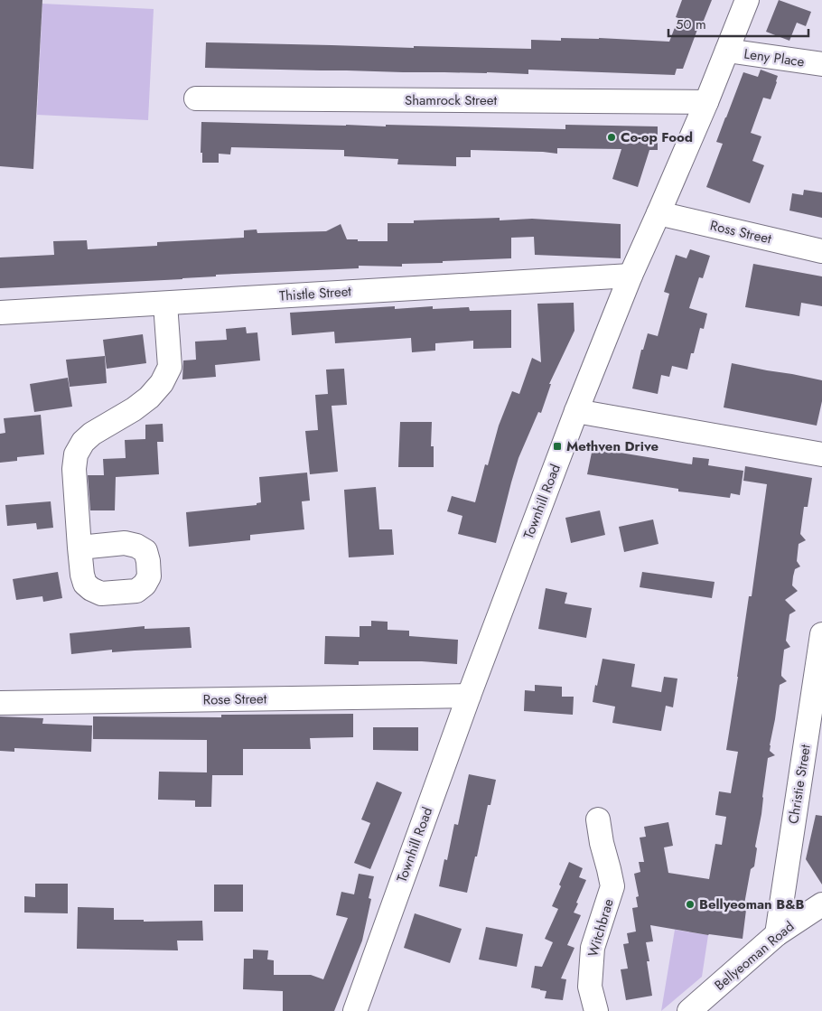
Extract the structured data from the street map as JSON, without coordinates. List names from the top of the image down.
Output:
{
  "streets": {
    "street": [
      "Leny Place",
      "Shamrock Street",
      "Ross Street",
      "Thistle Street",
      "Townhill Road",
      "Rose Street",
      "Christie Street",
      "Witchbrae",
      "Bellyeoman Road"
    ]
  },
  "crossings": [
    ["Leny Place", "Townhill Road"],
    ["Shamrock Street", "Townhill Road"],
    ["Ross Street", "Townhill Road"],
    ["Thistle Street", "Townhill Road"],
    ["Townhill Road", "Rose Street"],
    ["Christie Street", "Bellyeoman Road"]
  ],
  "places": {
    "other": ["Co-op Food", "Bellyeoman B&B"],
    "transit": ["Methven Drive"]
  },
  "scale_bar": "50 m"
}
